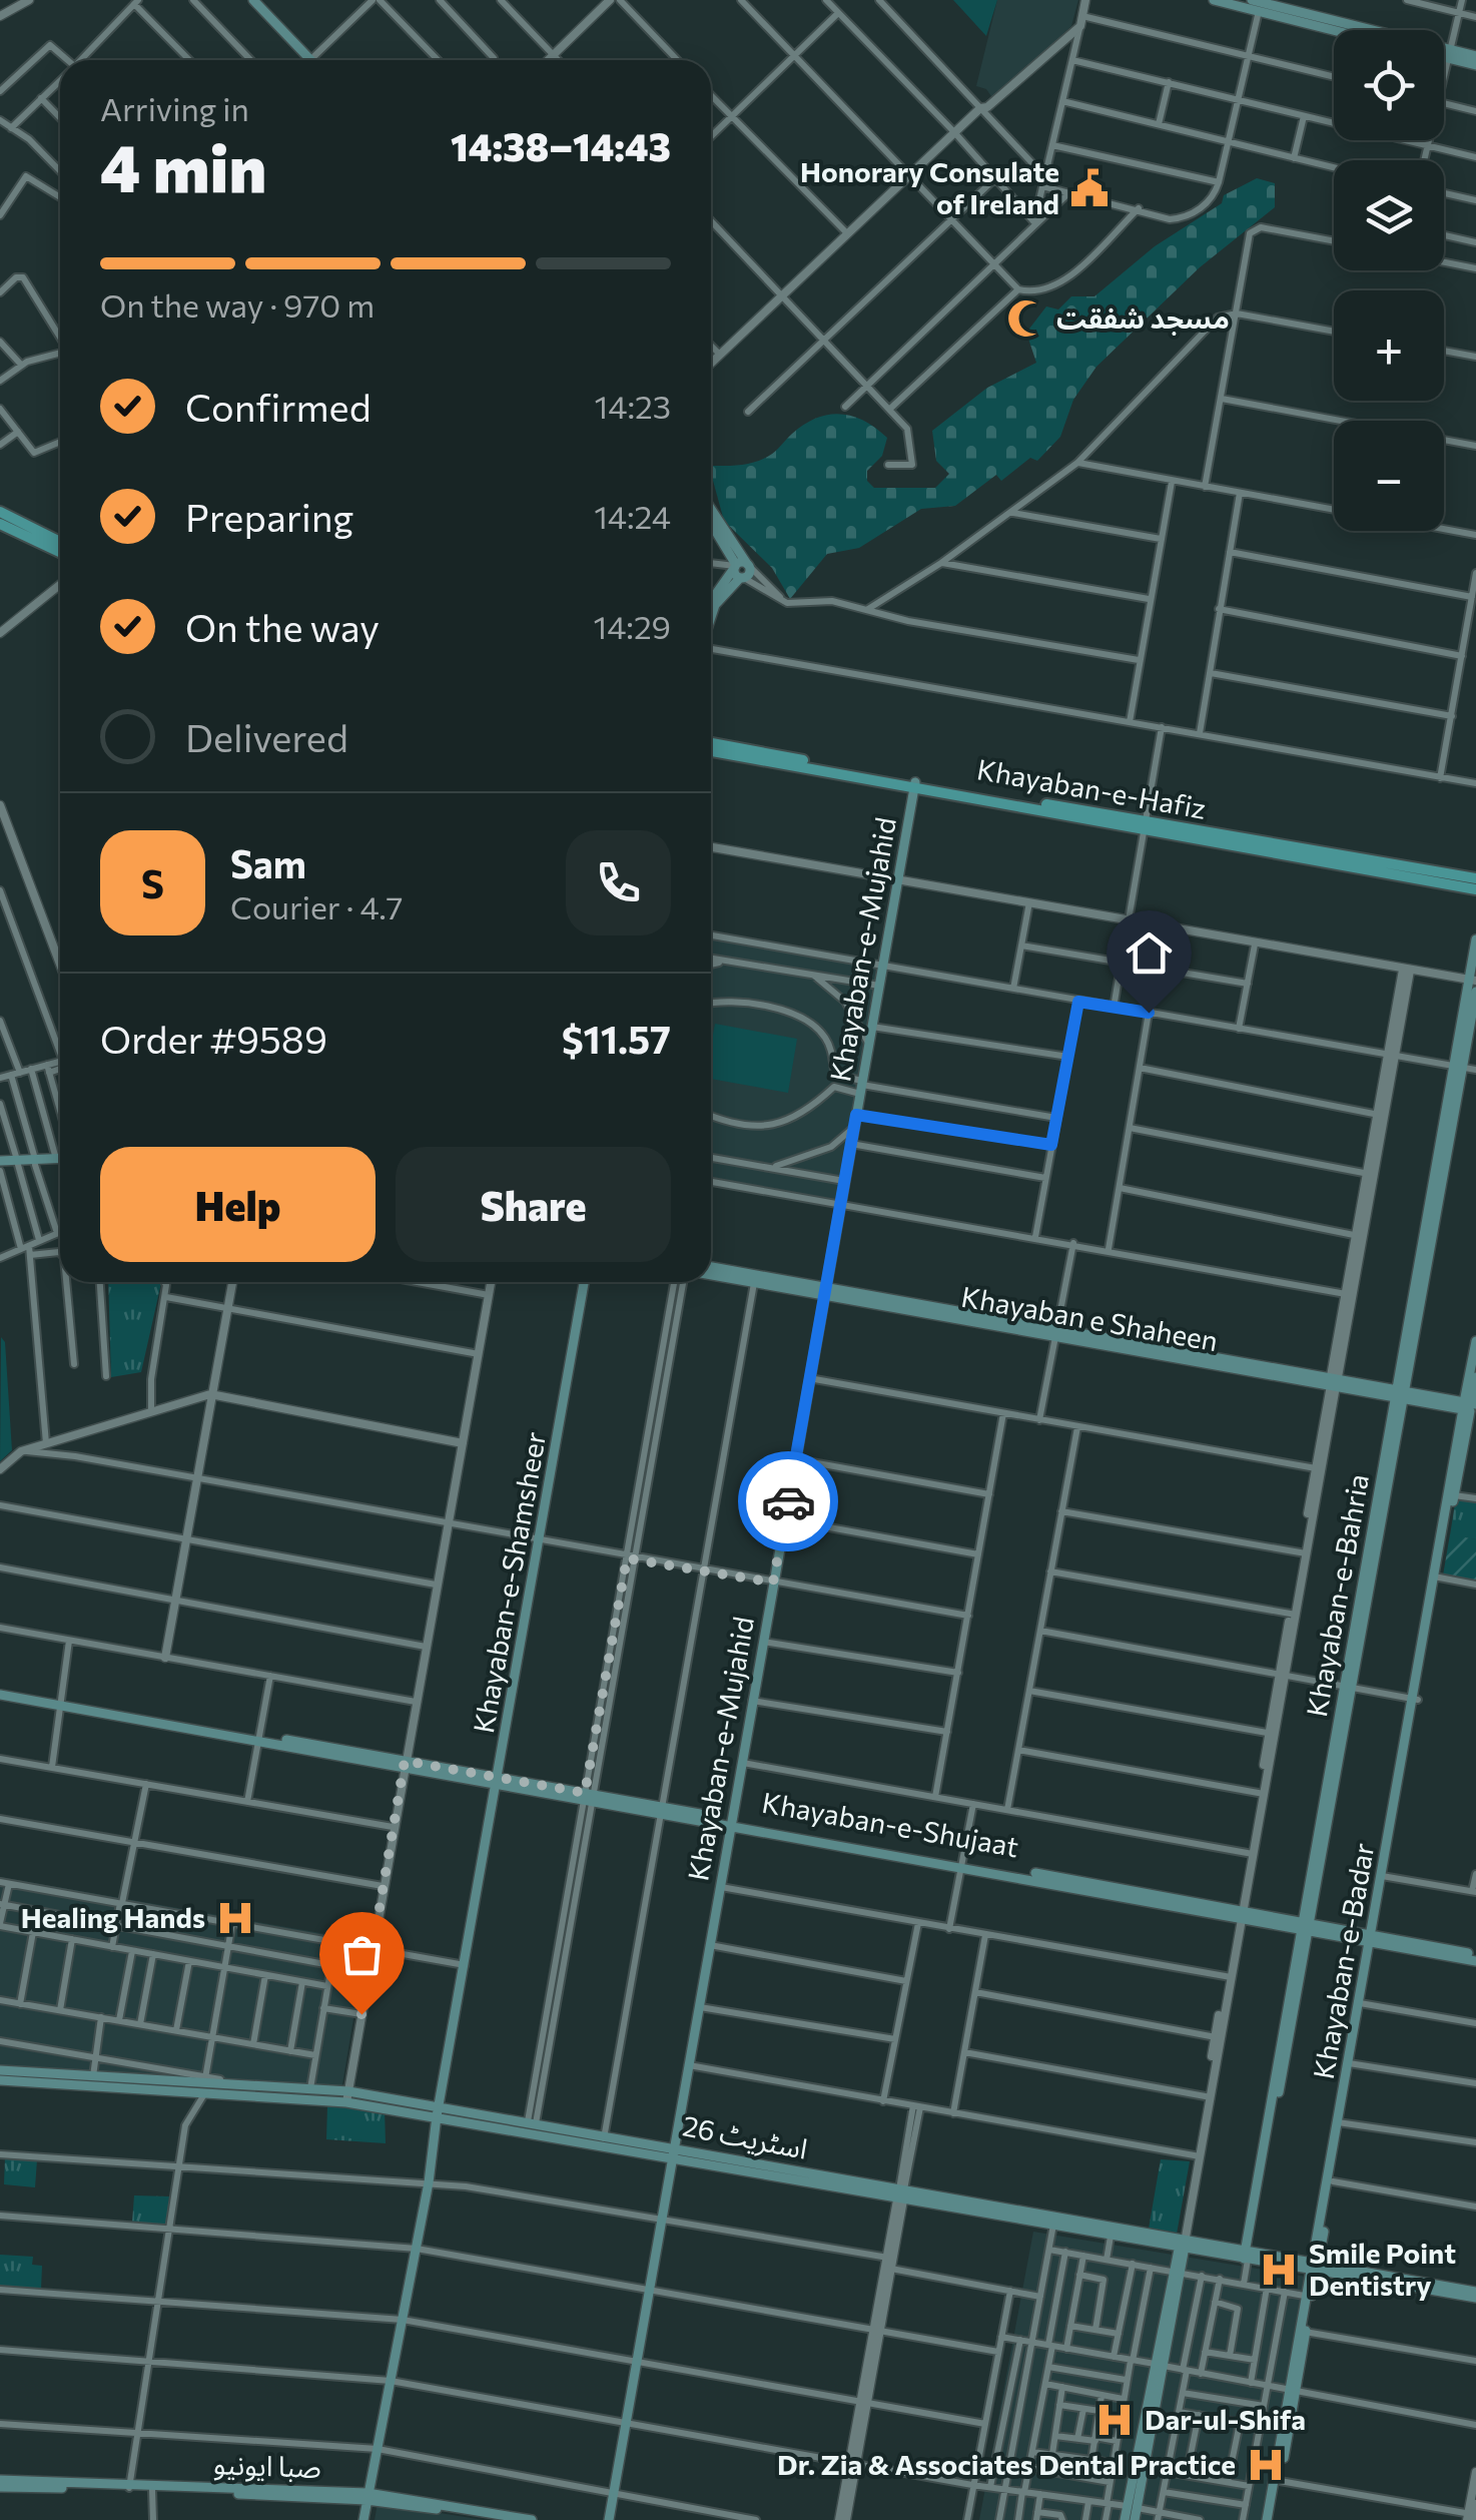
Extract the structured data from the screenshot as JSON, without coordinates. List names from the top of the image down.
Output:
{
  "streets": {
    "main road": [
      "Khayaban-e-Hafiz",
      "Khayaban-e-Mujahid",
      "Khayaban e Shaheen",
      "Khayaban-e-Shamsheer",
      "Khayaban-e-Bahria",
      "Khayaban-e-Shujaat",
      "Khayaban-e-Badar",
      "اسٹریٹ 26",
      "صبا ایونیو"
    ]
  },
  "crossings": [
    ["Khayaban-e-Hafiz", "Khayaban-e-Mujahid"],
    ["Khayaban-e-Mujahid", "Khayaban e Shaheen"],
    ["Khayaban-e-Mujahid", "Khayaban-e-Shujaat"],
    ["Khayaban-e-Mujahid", "اسٹریٹ 26"],
    ["Khayaban e Shaheen", "Khayaban-e-Bahria"],
    ["Khayaban e Shaheen", "Khayaban-e-Badar"],
    ["Khayaban-e-Shamsheer", "Khayaban-e-Shujaat"],
    ["Khayaban-e-Shamsheer", "اسٹریٹ 26"],
    ["Khayaban-e-Shamsheer", "صبا ایونیو"],
    ["Khayaban-e-Bahria", "Khayaban-e-Shujaat"],
    ["Khayaban-e-Bahria", "اسٹریٹ 26"],
    ["Khayaban-e-Shujaat", "Khayaban-e-Badar"],
    ["Khayaban-e-Badar", "اسٹریٹ 26"]
  ],
  "places": {
    "public building": ["Honorary Consulate of Ireland"],
    "mosque": ["مسجد شفقت"],
    "hospital": [
      "Healing Hands",
      "Smile Point Dentistry",
      "Dar-ul-Shifa",
      "Dr. Zia & Associates Dental Practice"
    ]
  },
  "page": {
    "map_buttons": ["+", "−"],
    "heading": ["4 min", "Arriving in", "14:38–14:43"],
    "panel": [
      "Sam",
      "Courier · 4.7",
      "Order #9589",
      "$11.57"
    ],
    "bar": "On the way · 970 m",
    "list": [
      ["Confirmed", "14:23"],
      ["Preparing", "14:24"],
      ["On the way", "14:29"],
      "Delivered"
    ],
    "round": "S",
    "buttons": ["Help", "Share"]
  }
}
